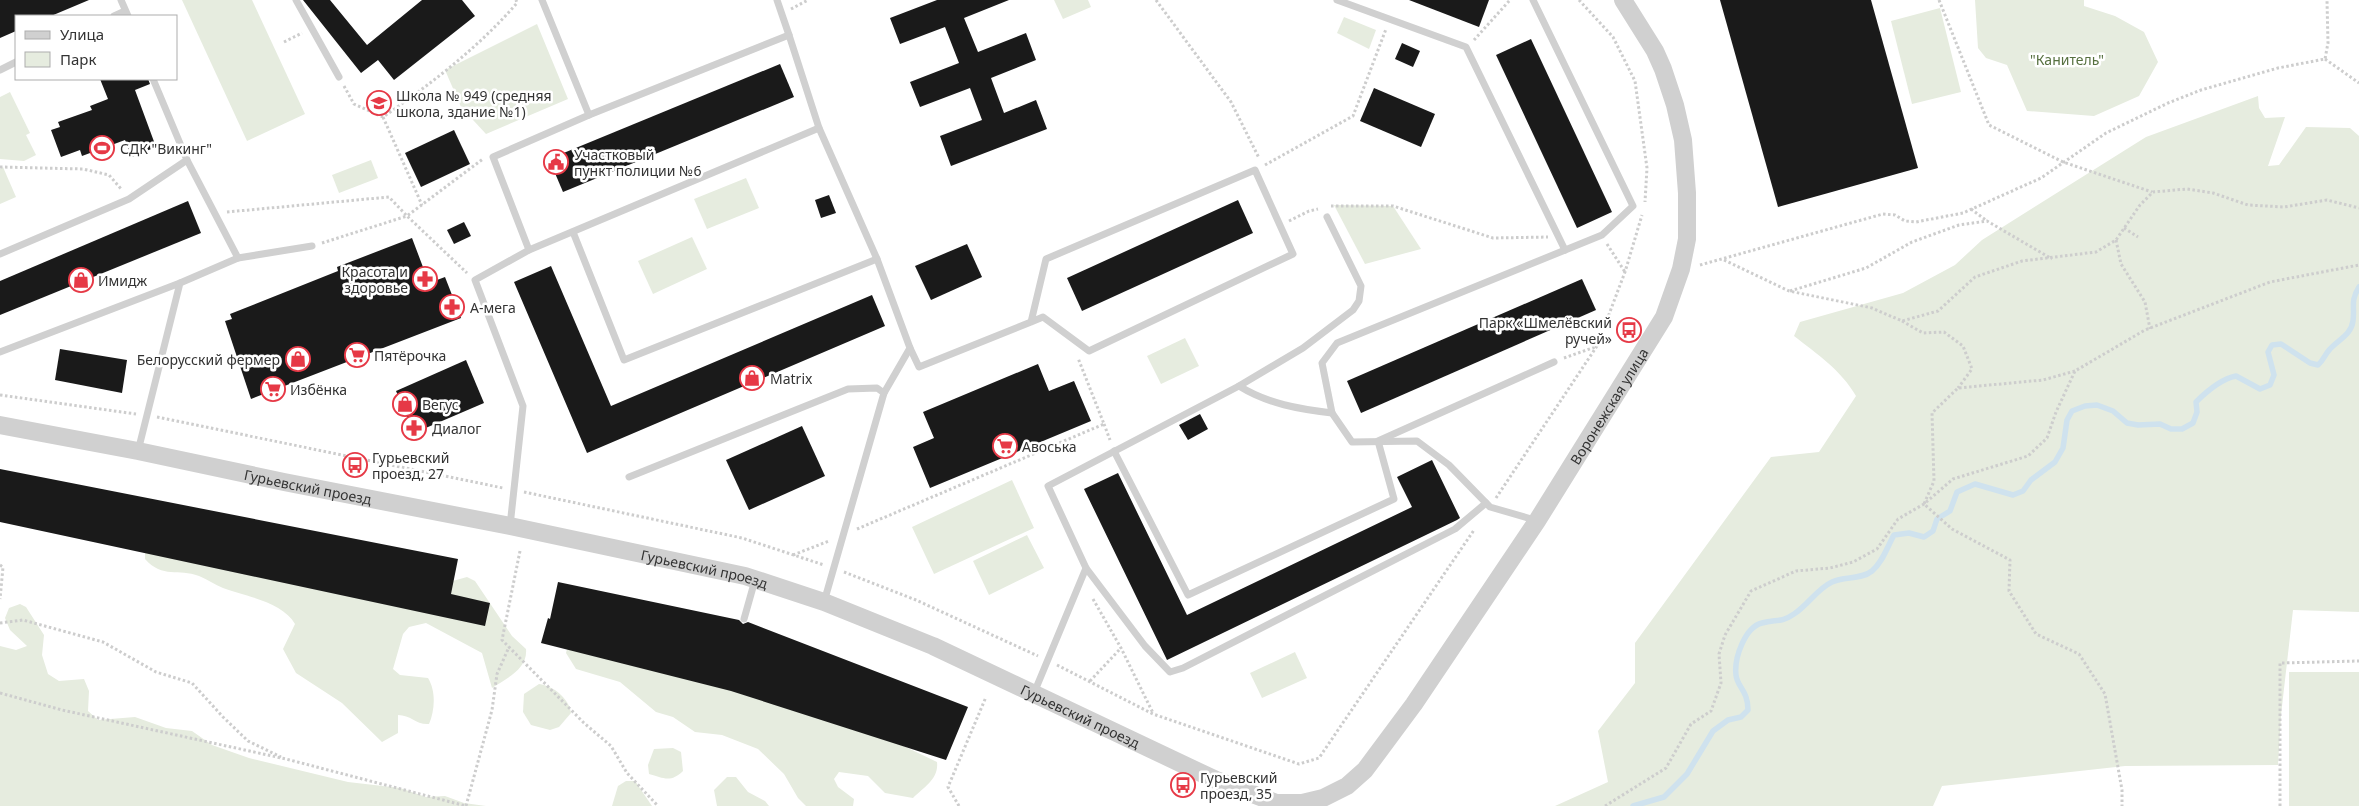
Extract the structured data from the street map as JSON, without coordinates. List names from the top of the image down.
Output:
{
  "streets": {
    "street": ["Воронежская улица", "Гурьевский проезд"]
  },
  "crossings": [
    ["Воронежская улица", "Гурьевский проезд"]
  ],
  "parks": ["\"Канитель\""],
  "places": {
    "school or university": ["Школа № 949 (средняя школа, здание №1)"],
    "sports": ["СДК \"Викинг\""],
    "public building": ["Участковый пункт полиции №6"],
    "pharmacy": ["Красота и здоровье", "А-мега", "Диалог"],
    "shop": [
      "Имидж",
      "Белорусский фермер",
      "Matrix",
      "Вегус"
    ],
    "bus stop": ["Парк «Шмелёвский ручей»", "Гурьевский проезд, 27", "Гурьевский проезд, 35"],
    "supermarket": ["Пятёрочка", "Избёнка", "Авоська"]
  },
  "legend": ["Улица", "Парк"]
}
